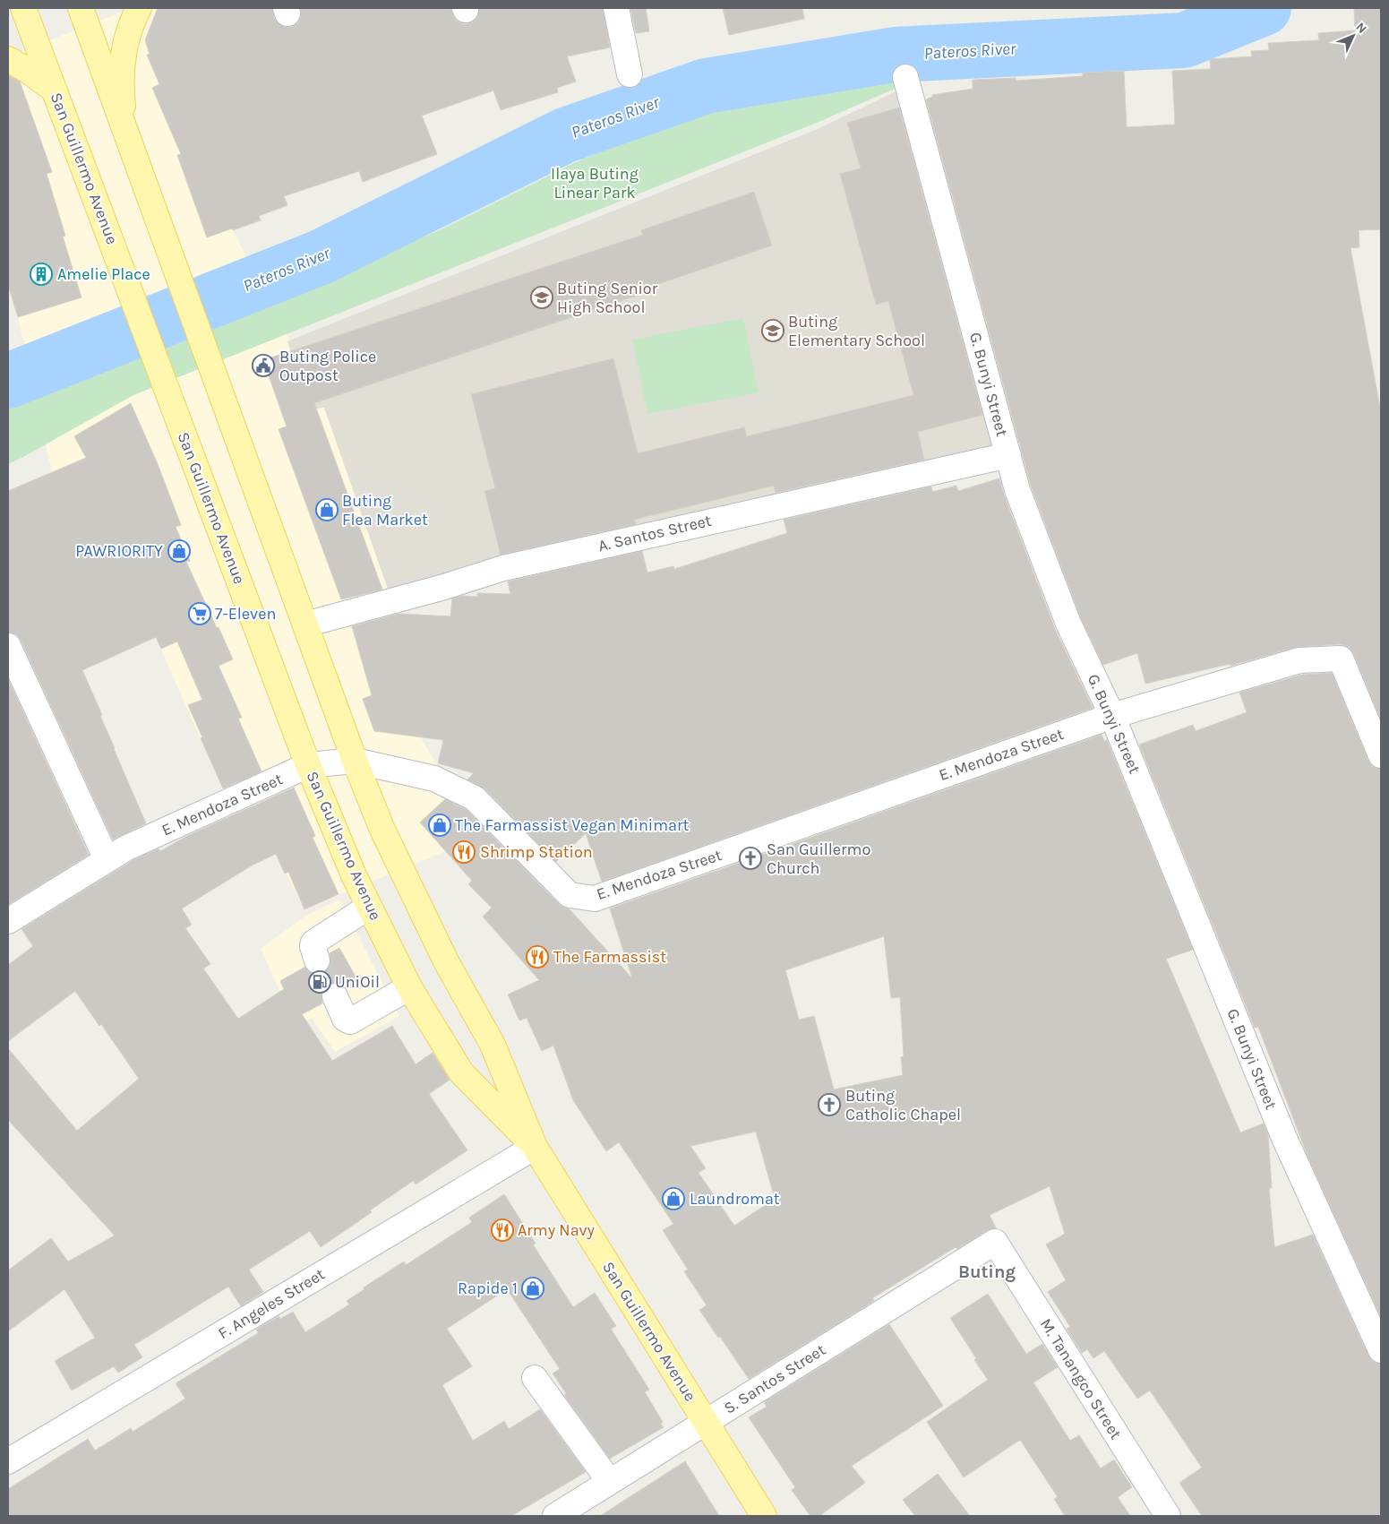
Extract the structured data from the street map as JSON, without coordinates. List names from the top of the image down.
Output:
{
  "streets": {
    "main road": ["San Guillermo Avenue"],
    "street": [
      "G. Bunyi Street",
      "A. Santos Street",
      "E. Mendoza Street",
      "F. Angeles Street",
      "S. Santos Street",
      "M. Tanangco Street"
    ]
  },
  "crossings": [
    ["San Guillermo Avenue", "A. Santos Street"],
    ["San Guillermo Avenue", "E. Mendoza Street"],
    ["San Guillermo Avenue", "F. Angeles Street"],
    ["San Guillermo Avenue", "S. Santos Street"],
    ["G. Bunyi Street", "A. Santos Street"],
    ["G. Bunyi Street", "E. Mendoza Street"],
    ["S. Santos Street", "M. Tanangco Street"]
  ],
  "districts": ["Buting"],
  "water": ["Pateros River"],
  "parks": ["Ilaya Buting Linear Park"],
  "places": {
    "building": ["Amelie Place"],
    "school or university": ["Buting Senior High School", "Buting Elementary School"],
    "public building": ["Buting Police Outpost"],
    "shop": [
      "Buting Flea Market",
      "PAWRIORITY",
      "The Farmassist Vegan Minimart",
      "Laundromat",
      "Rapide 1"
    ],
    "supermarket": ["7-Eleven"],
    "restaurant": ["Shrimp Station", "The Farmassist", "Army Navy"],
    "church": ["San Guillermo Church", "Buting Catholic Chapel"],
    "fuel station": ["UniOil"]
  },
  "north": "top right"
}
